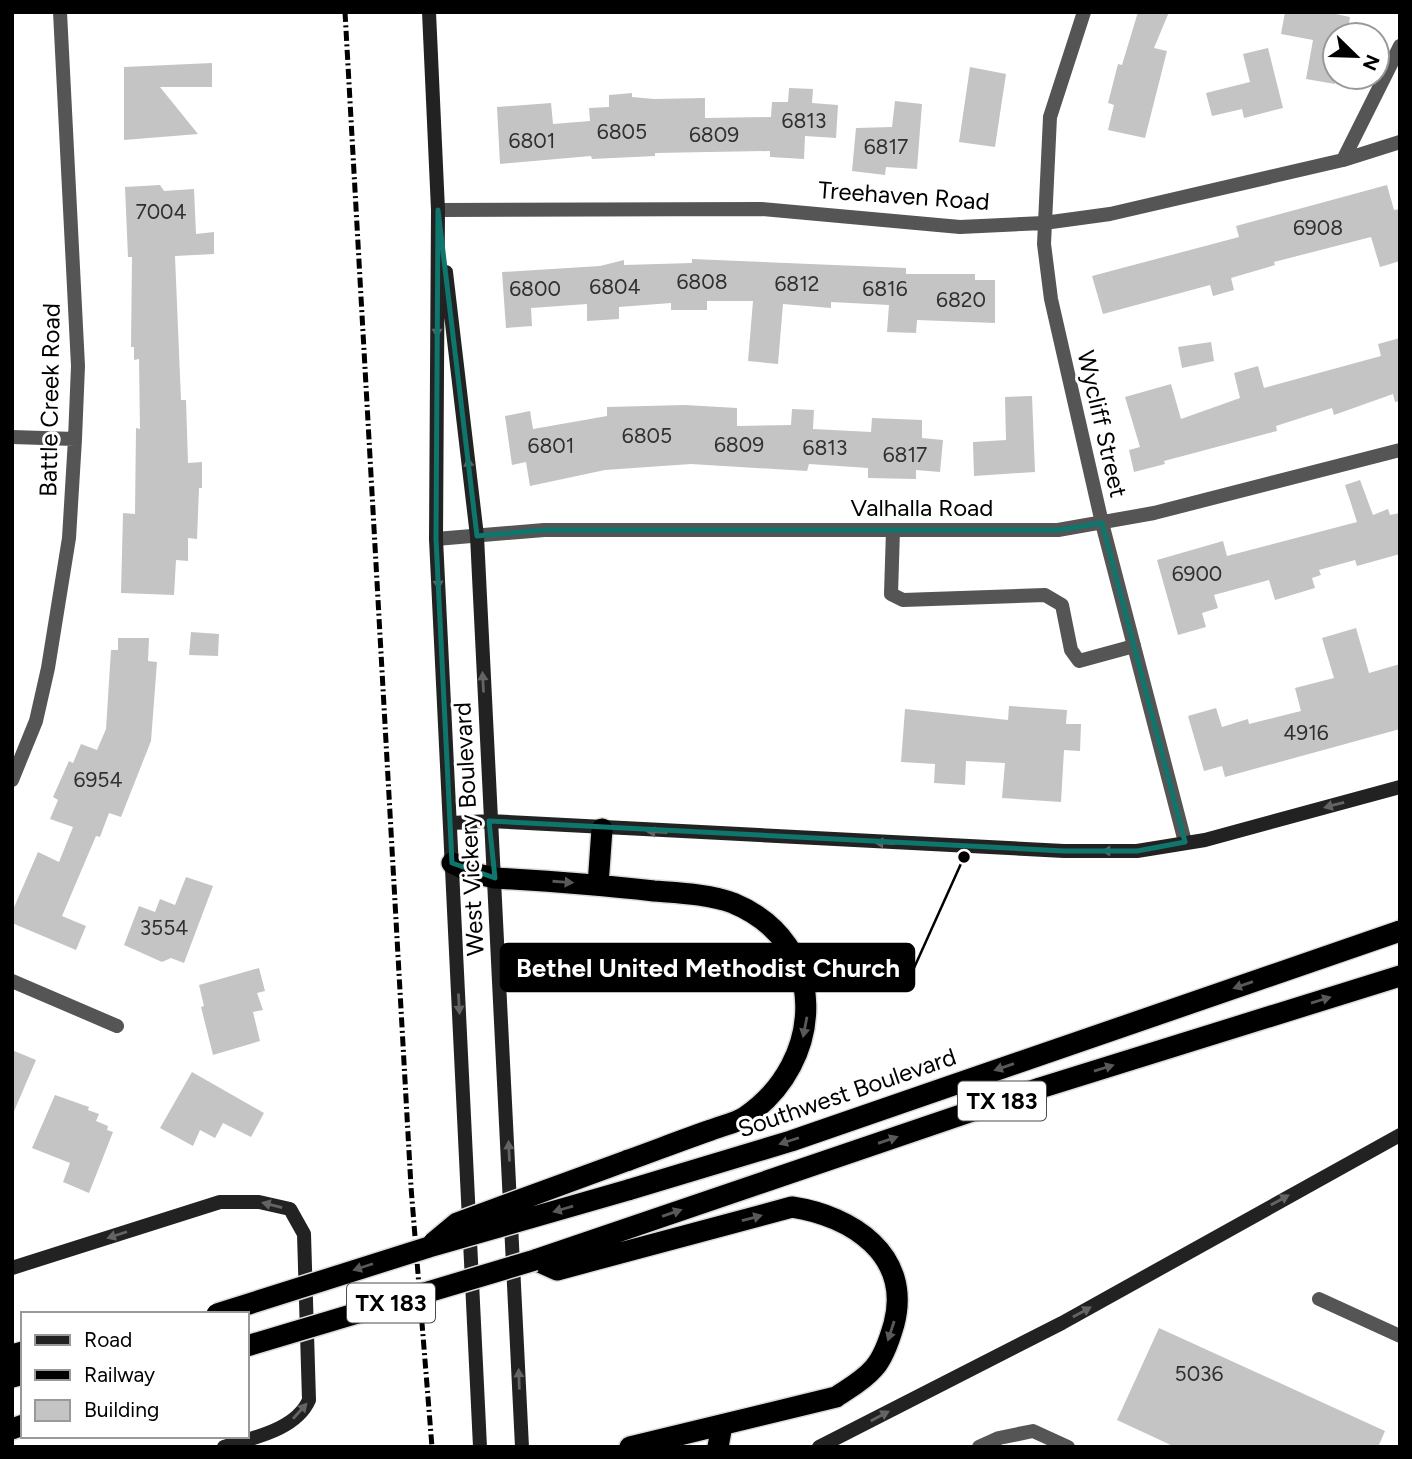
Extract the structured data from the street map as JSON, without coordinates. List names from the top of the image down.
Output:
{
  "streets": {
    "highway": ["Southwest Boulevard", "TX 183"],
    "main road": ["West Vickery Boulevard"],
    "street": [
      "Treehaven Road",
      "Battle Creek Road",
      "Wycliff Street",
      "Valhalla Road"
    ]
  },
  "crossings": [
    ["Treehaven Road", "Wycliff Street"],
    ["Treehaven Road", "West Vickery Boulevard"],
    ["Wycliff Street", "Valhalla Road"],
    ["Valhalla Road", "West Vickery Boulevard"]
  ],
  "places": ["Bethel United Methodist Church"],
  "house_numbers": [
    "6813",
    "6805",
    "6809",
    "6801",
    "6817",
    "7004",
    "6908",
    "6808",
    "6812",
    "6804",
    "6800",
    "6816",
    "6820",
    "6805",
    "6809",
    "6801",
    "6813",
    "6817",
    "6900",
    "4916",
    "6954",
    "3554",
    "5036"
  ],
  "legend": ["Road", "Railway", "Building"],
  "north": "bottom right"
}
